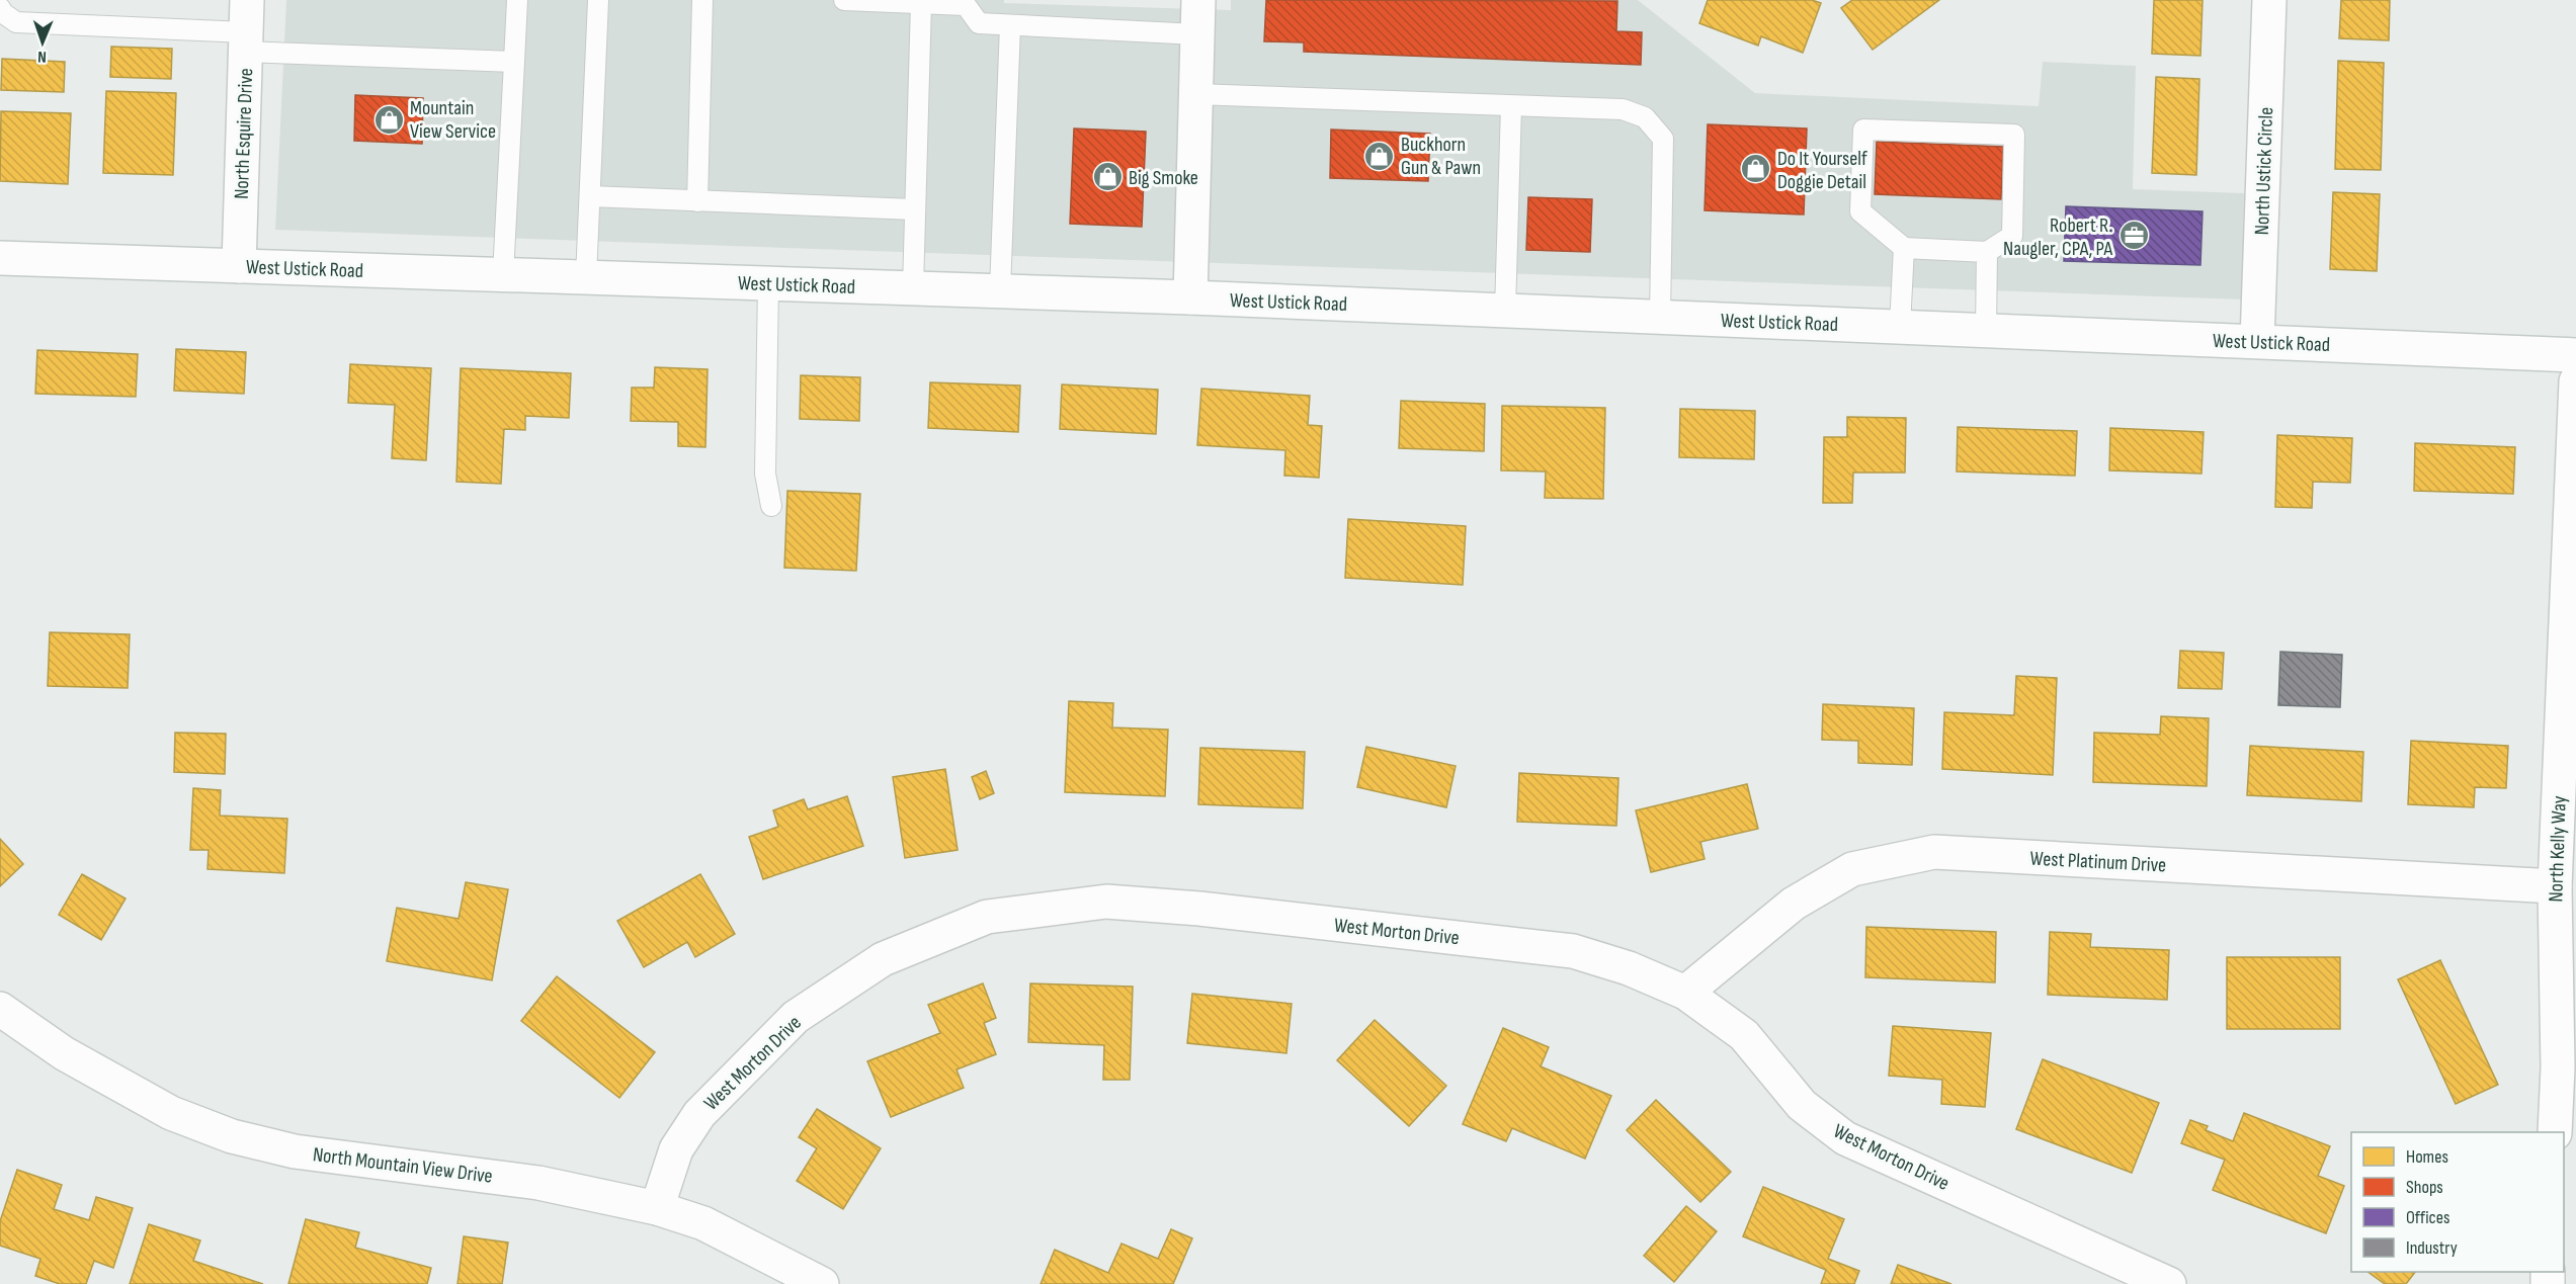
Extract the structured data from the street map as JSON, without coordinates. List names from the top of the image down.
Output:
{
  "streets": {
    "street": [
      "North Esquire Drive",
      "North Ustick Circle",
      "West Ustick Road",
      "North Kelly Way",
      "West Platinum Drive",
      "West Morton Drive",
      "North Mountain View Drive"
    ]
  },
  "crossings": [
    ["North Esquire Drive", "West Ustick Road"],
    ["North Ustick Circle", "West Ustick Road"],
    ["North Kelly Way", "West Platinum Drive"],
    ["West Platinum Drive", "West Morton Drive"],
    ["West Morton Drive", "North Mountain View Drive"]
  ],
  "places": {
    "shop": [
      "Mountain View Service",
      "Buckhorn Gun & Pawn",
      "Do It Yourself Doggie Detail",
      "Big Smoke"
    ],
    "office": ["Robert R. Naugler, CPA, PA"]
  },
  "legend": [
    "Homes",
    "Shops",
    "Offices",
    "Industry"
  ],
  "north": "bottom"
}
